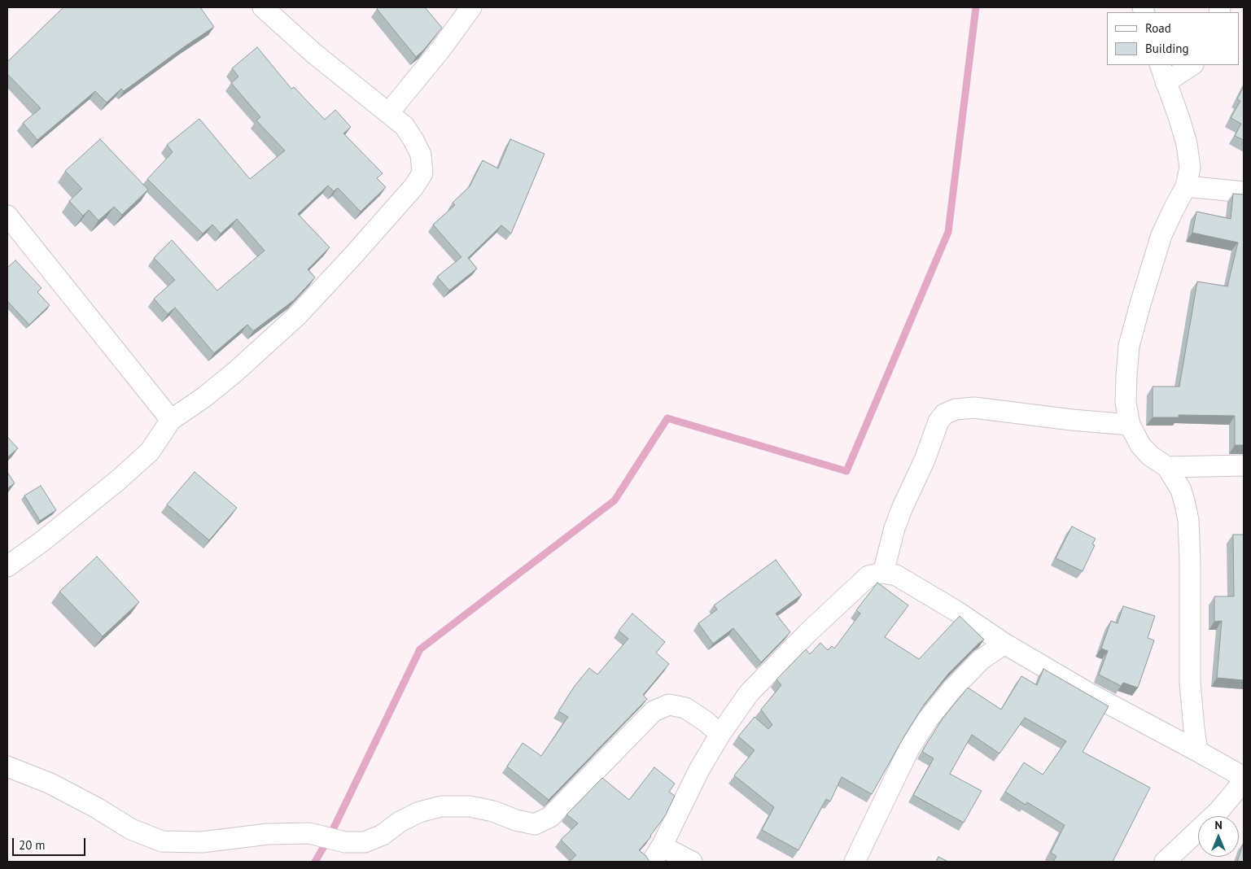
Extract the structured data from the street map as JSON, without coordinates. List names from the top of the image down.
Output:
{
  "legend": ["Road", "Building"],
  "scale_bar": "20 m",
  "north": "top"
}
